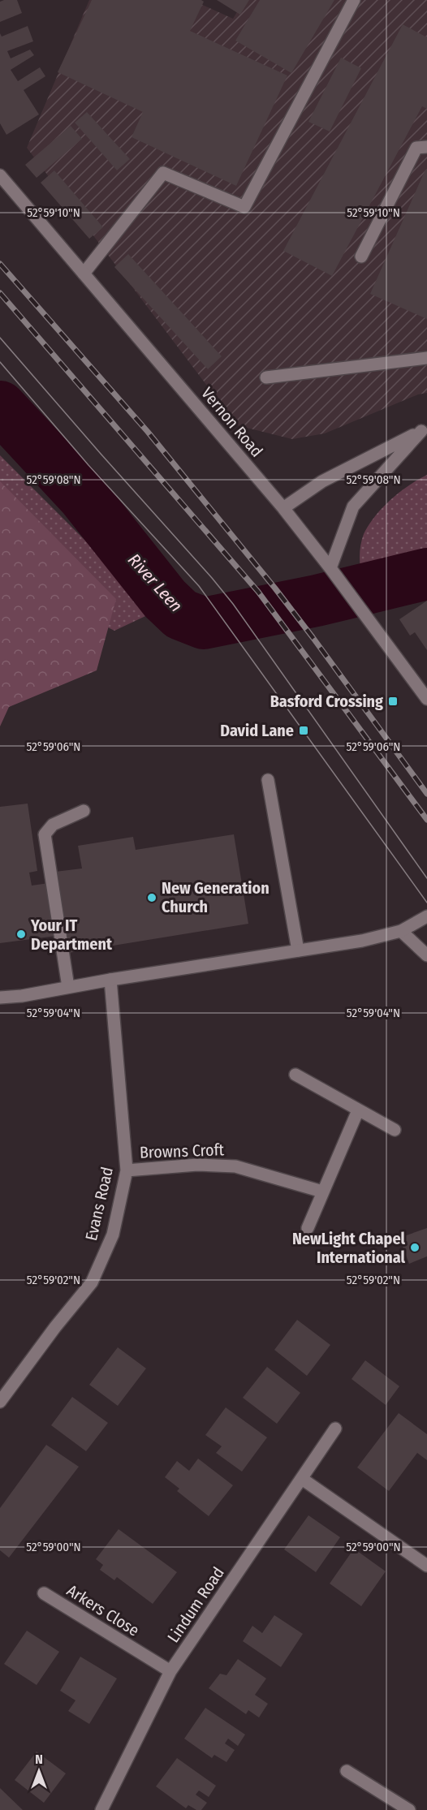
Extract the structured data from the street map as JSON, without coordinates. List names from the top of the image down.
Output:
{
  "streets": {
    "street": [
      "Vernon Road",
      "Browns Croft",
      "Evans Road",
      "Lindum Road",
      "Arkers Close"
    ]
  },
  "crossings": [
    ["Browns Croft", "Evans Road"],
    ["Lindum Road", "Arkers Close"]
  ],
  "water": ["River Leen"],
  "places": {
    "transit": ["Basford Crossing", "David Lane"],
    "other": ["New Generation Church", "Your IT Department", "NewLight Chapel International"]
  },
  "north": "top",
  "coordinates": [
    "52°59'10\"N",
    "52°59'08\"N",
    "52°59'06\"N",
    "52°59'04\"N",
    "52°59'02\"N",
    "52°59'00\"N"
  ]
}
